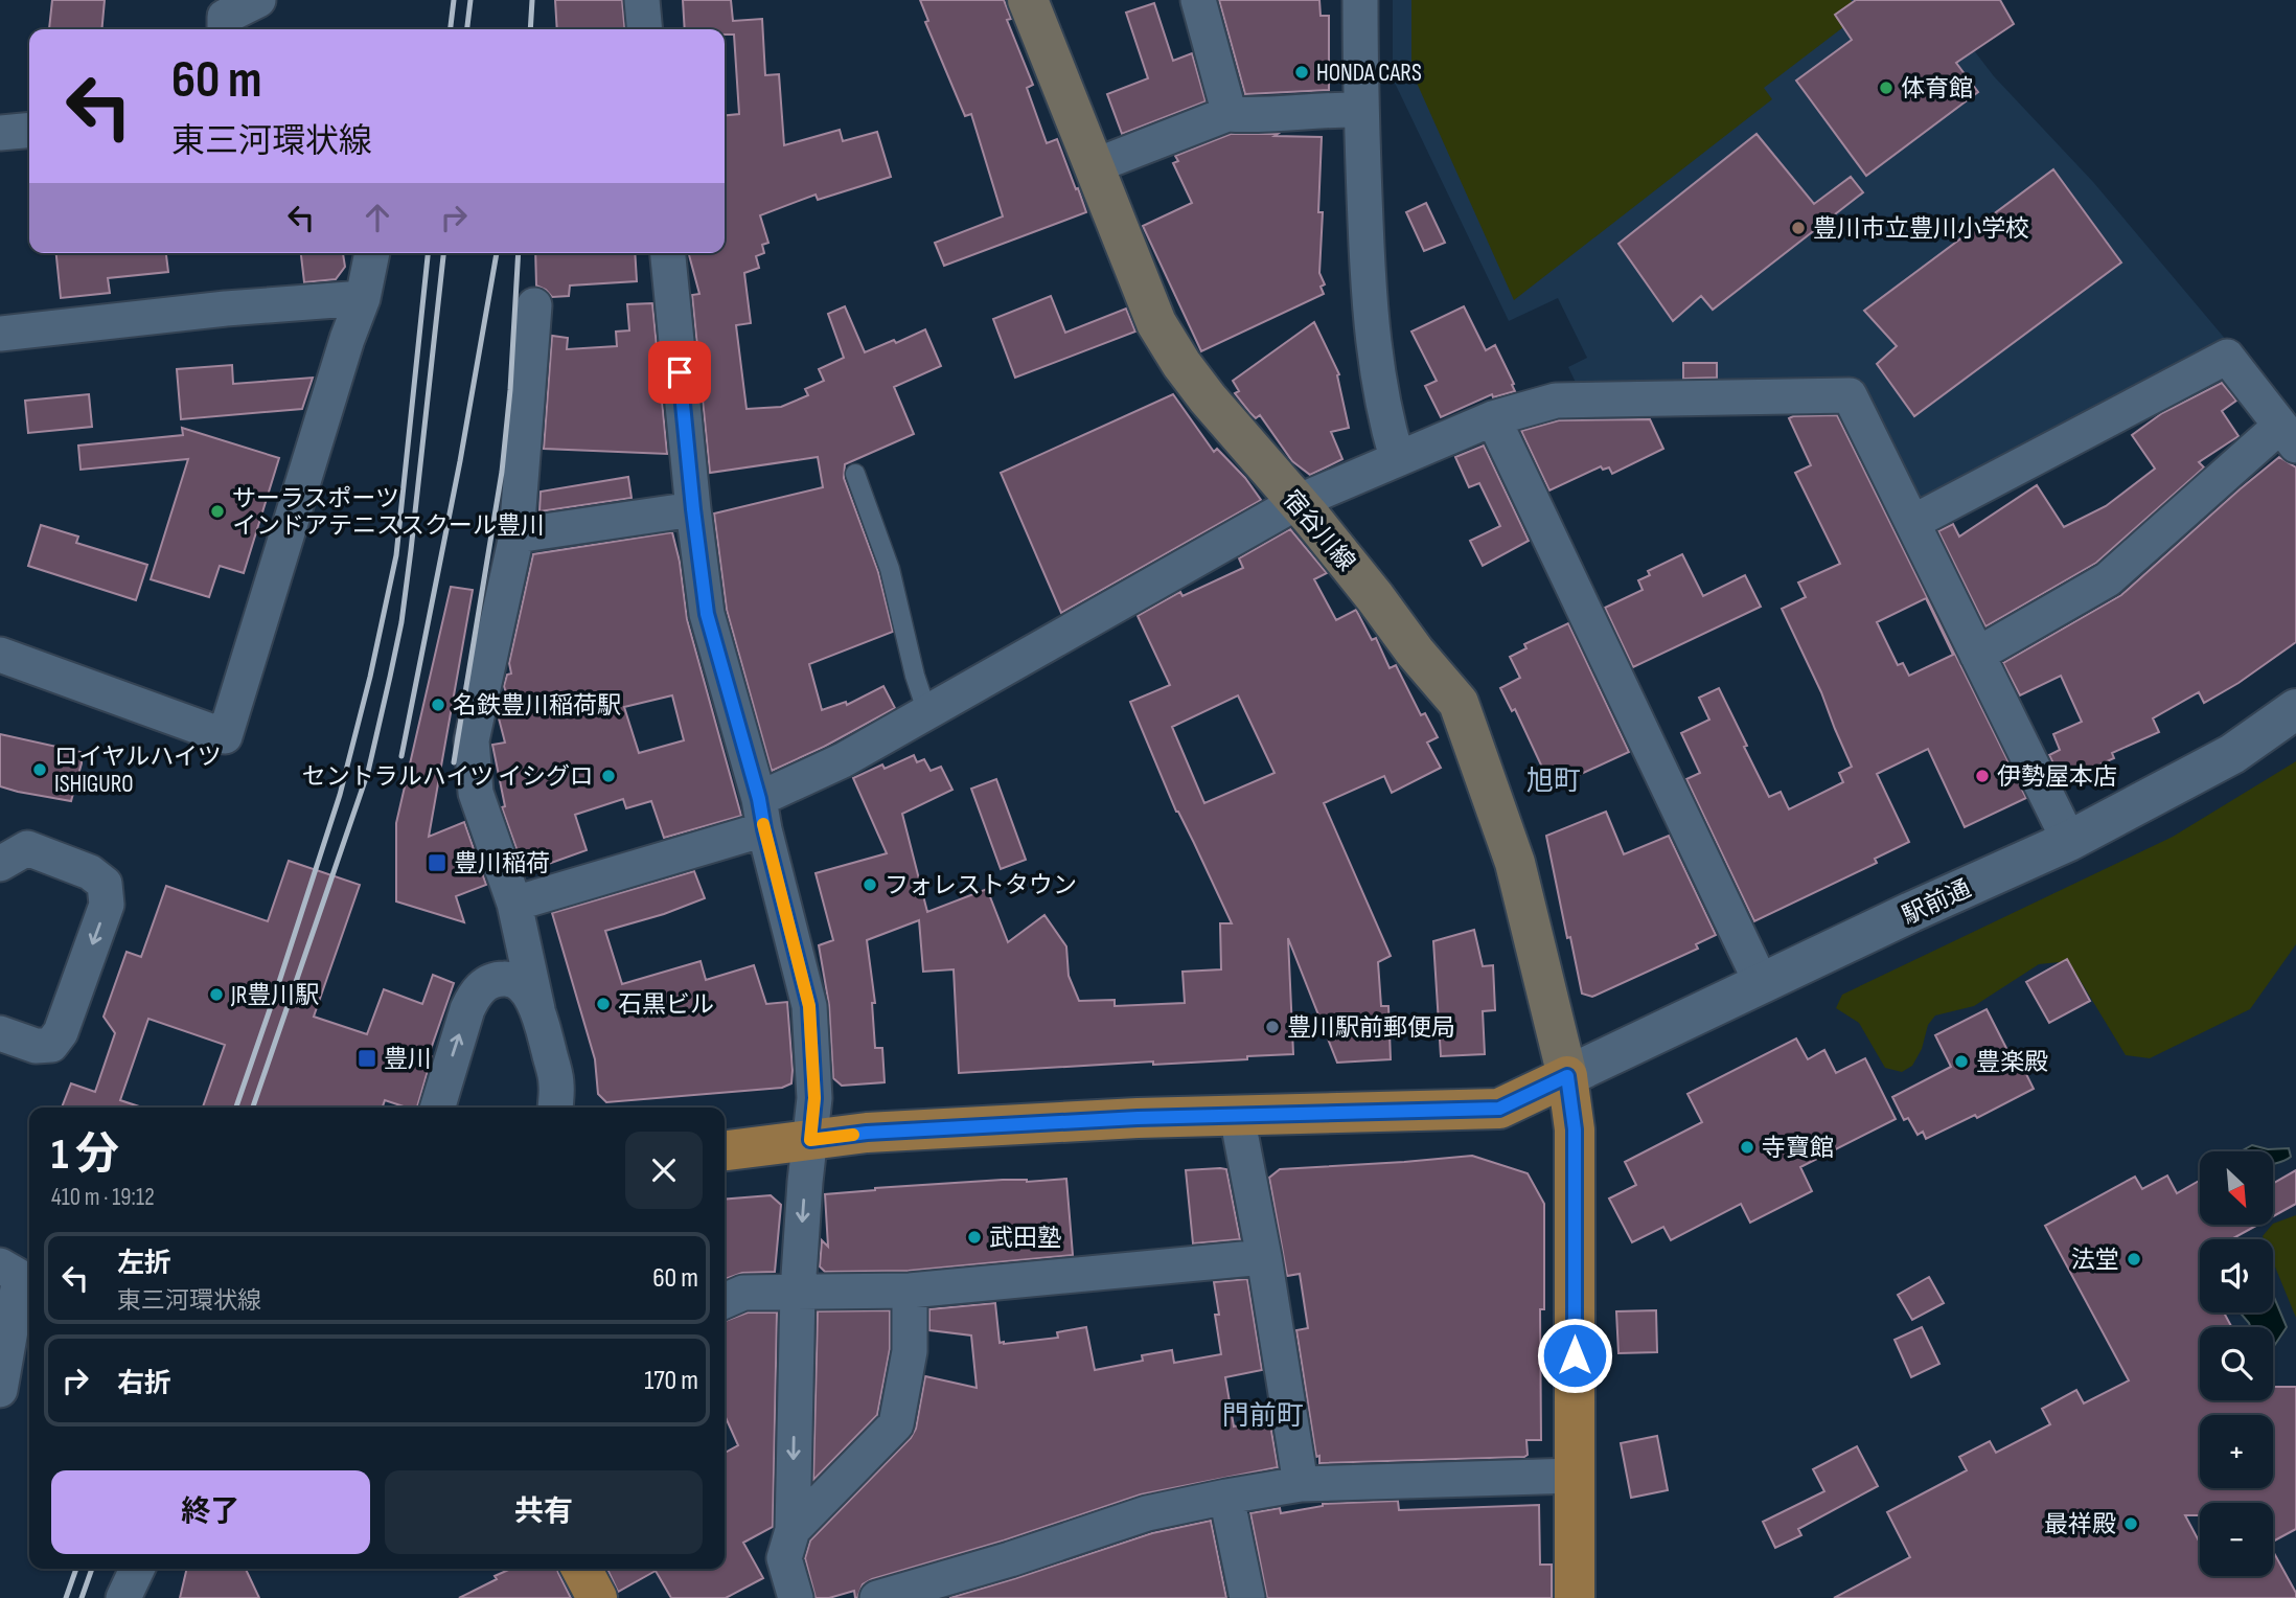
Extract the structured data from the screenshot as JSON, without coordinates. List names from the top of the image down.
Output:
{
  "streets": {
    "main road": ["宿谷川線"],
    "street": ["駅前通"]
  },
  "crossings": [
    ["宿谷川線", "駅前通"]
  ],
  "districts": ["旭町", "門前町"],
  "places": {
    "other": [
      "HONDA CARS",
      "体育館",
      "豊川市立豊川小学校",
      "サーラスポーツ インドアテニススクール豊川",
      "名鉄豊川稲荷駅",
      "ロイヤルハイツ ISHIGURO",
      "セントラルハイツ イシグロ",
      "伊勢屋本店",
      "フォレストタウン",
      "JR豊川駅",
      "石黒ビル",
      "豊川駅前郵便局",
      "豊楽殿",
      "寺寶館",
      "武田塾",
      "法堂",
      "最祥殿"
    ],
    "transit": ["豊川稲荷", "豊川"]
  },
  "north": "bottom right",
  "page": {
    "turn": ["60 m", "東三河環状線"],
    "heading": ["1 分", "410 m · 19:12"],
    "map_buttons": ["+", "−"],
    "list": [
      {
        "name": "左折",
        "note": "東三河環状線",
        "value": "60 m"
      },
      {
        "name": "右折",
        "value": "170 m"
      }
    ],
    "buttons": ["終了", "共有"]
  }
}
